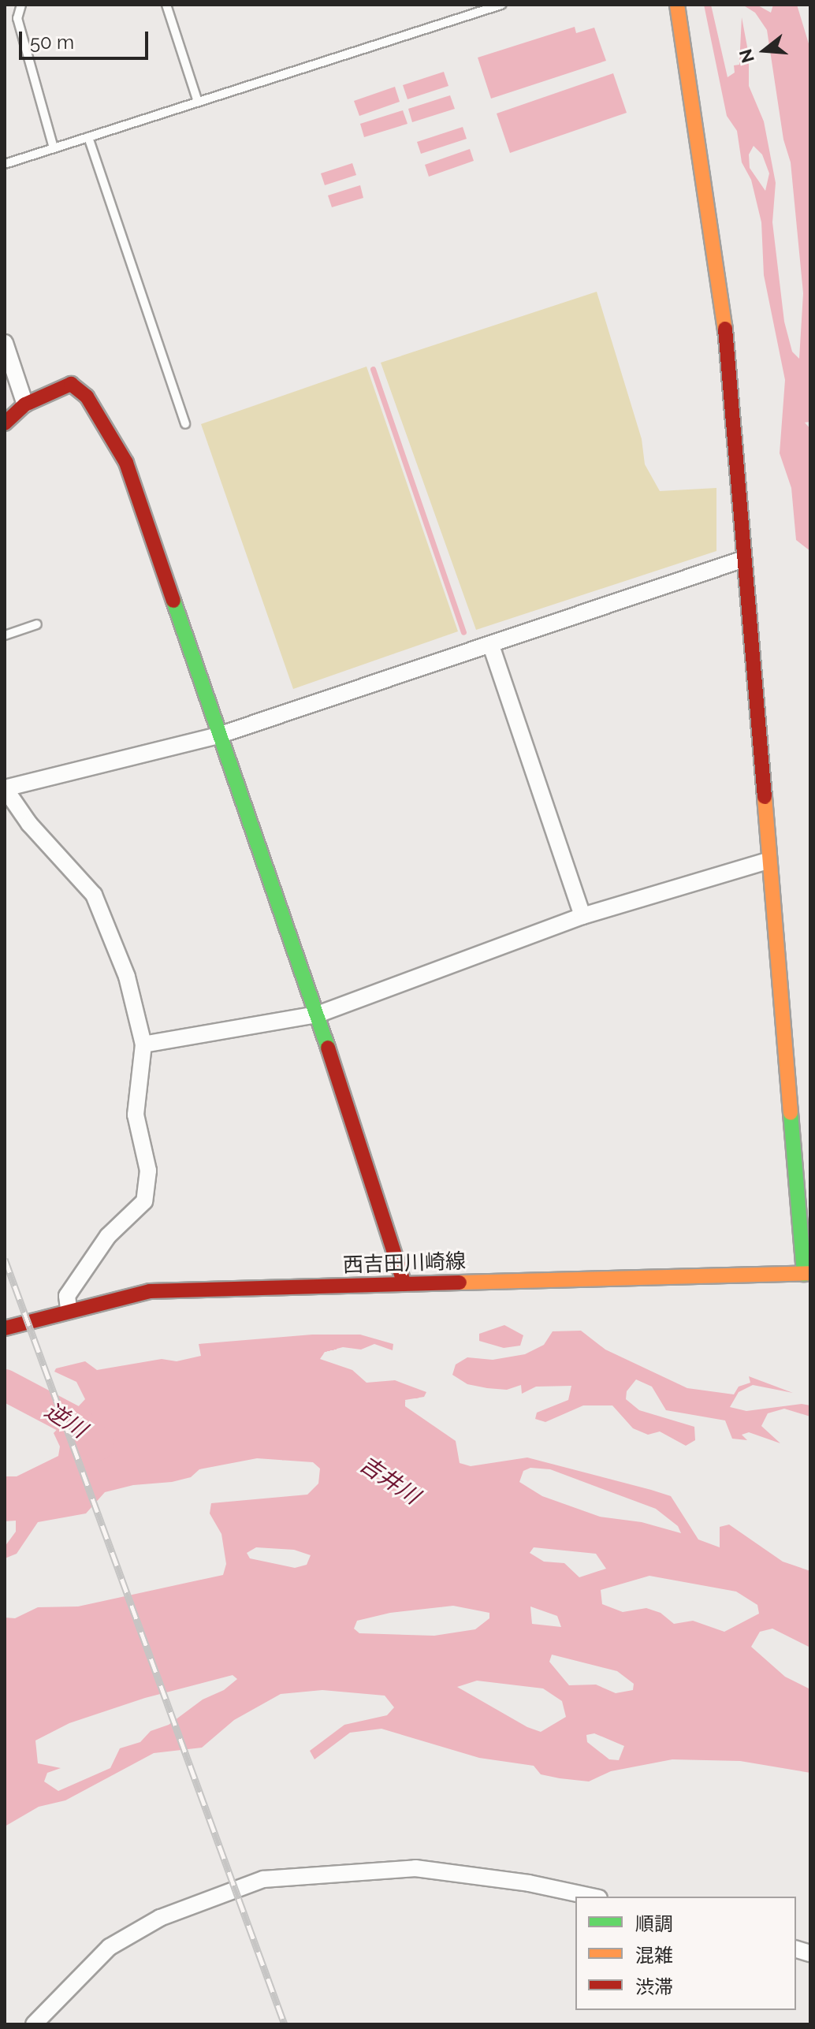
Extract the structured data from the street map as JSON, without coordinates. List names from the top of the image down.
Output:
{
  "streets": {
    "street": ["西吉田川崎線"]
  },
  "water": ["逆川", "吉井川"],
  "legend": ["順調", "混雑", "渋滞"],
  "scale_bar": "50 m",
  "north": "left"
}
